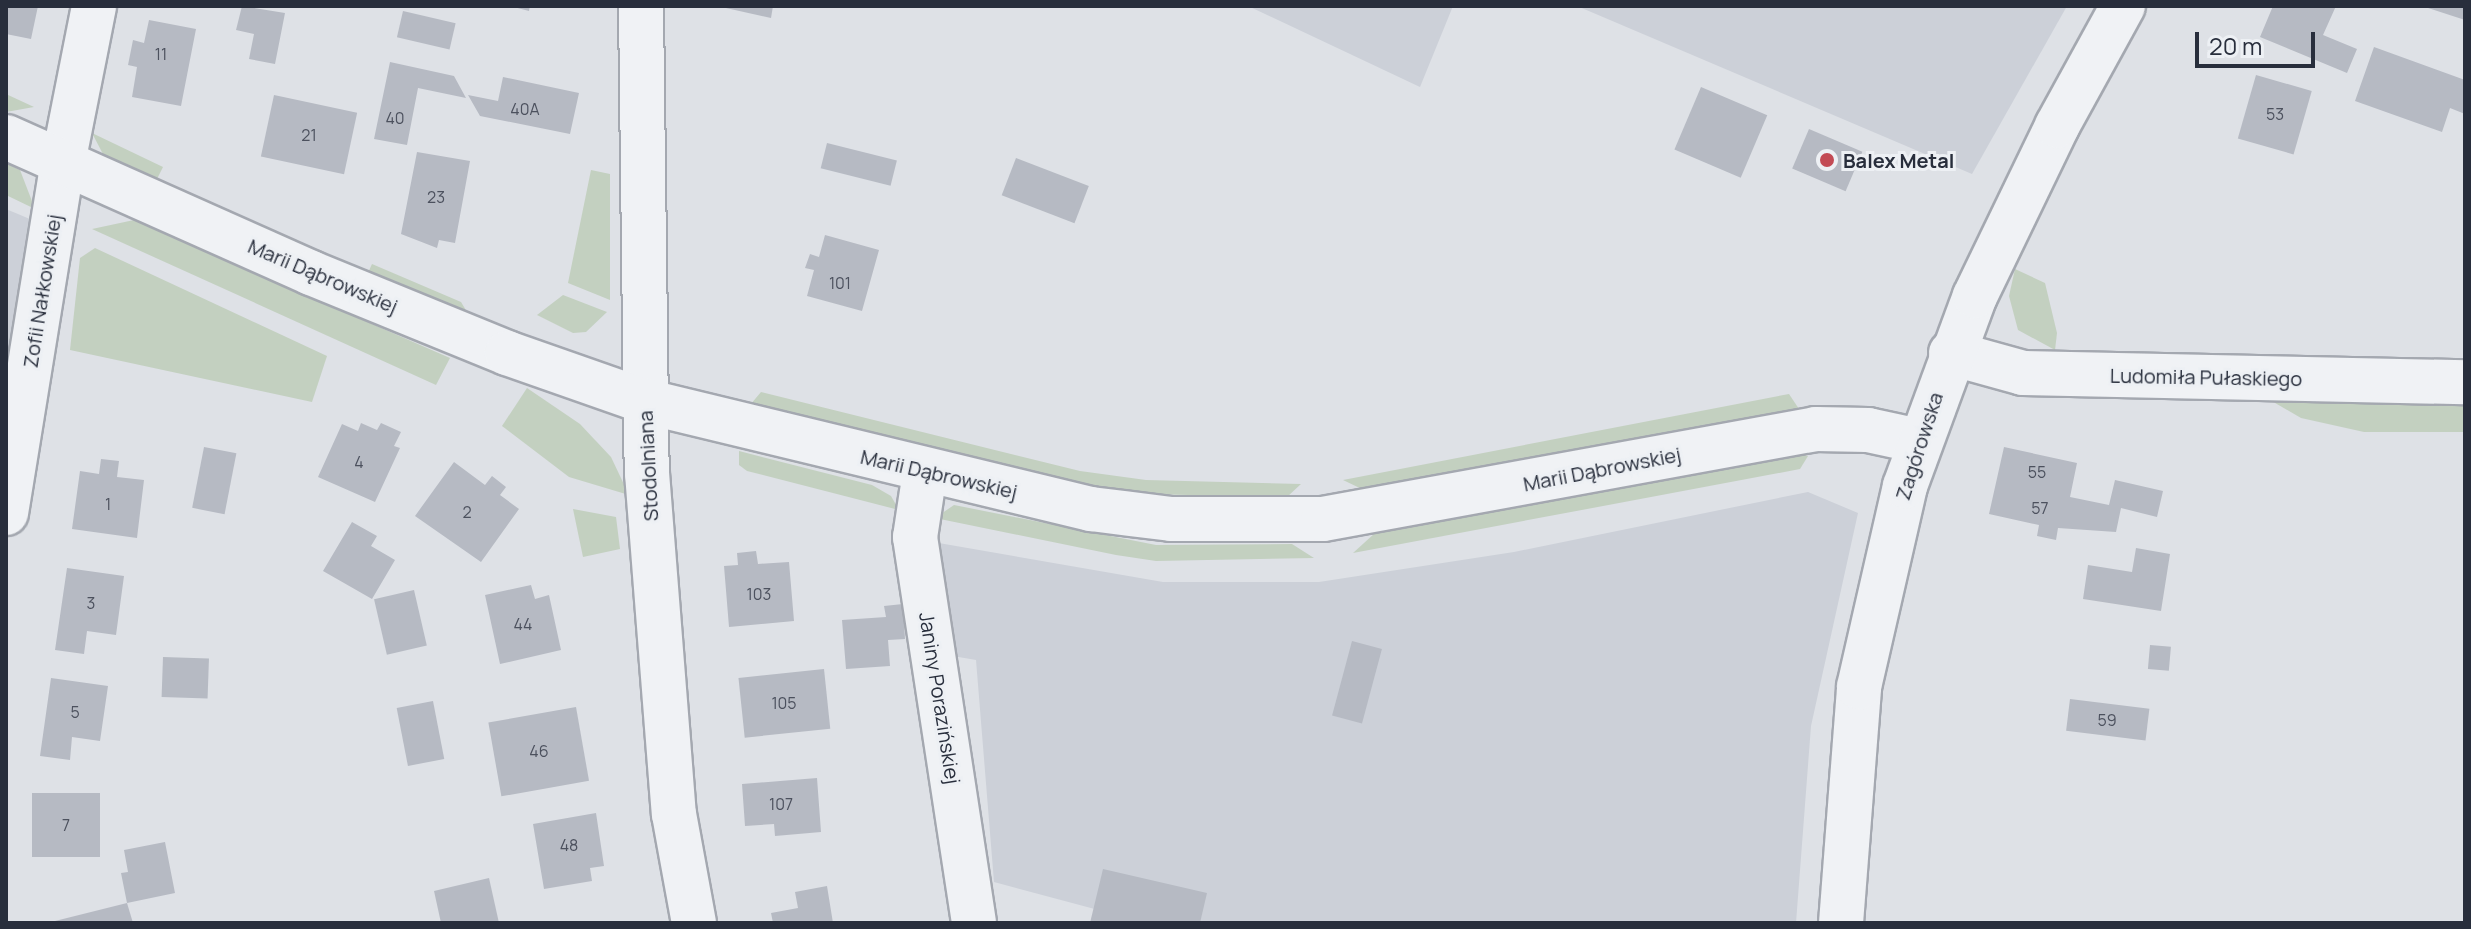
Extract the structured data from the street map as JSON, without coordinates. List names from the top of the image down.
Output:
{
  "streets": {
    "street": [
      "Marii Dąbrowskiej",
      "Zofii Nałkowskiej",
      "Ludomiła Pułaskiego",
      "Zagórowska",
      "Stodolniana",
      "Janiny Porazińskiej"
    ]
  },
  "crossings": [
    ["Marii Dąbrowskiej", "Zofii Nałkowskiej"],
    ["Marii Dąbrowskiej", "Zagórowska"],
    ["Marii Dąbrowskiej", "Stodolniana"],
    ["Marii Dąbrowskiej", "Janiny Porazińskiej"],
    ["Ludomiła Pułaskiego", "Zagórowska"]
  ],
  "places": ["Balex Metal"],
  "house_numbers": [
    "11",
    "40A",
    "53",
    "40",
    "21",
    "23",
    "101",
    "4",
    "55",
    "1",
    "57",
    "2",
    "103",
    "3",
    "44",
    "105",
    "5",
    "59",
    "46",
    "107",
    "7",
    "48"
  ],
  "scale_bar": "20 m"
}
